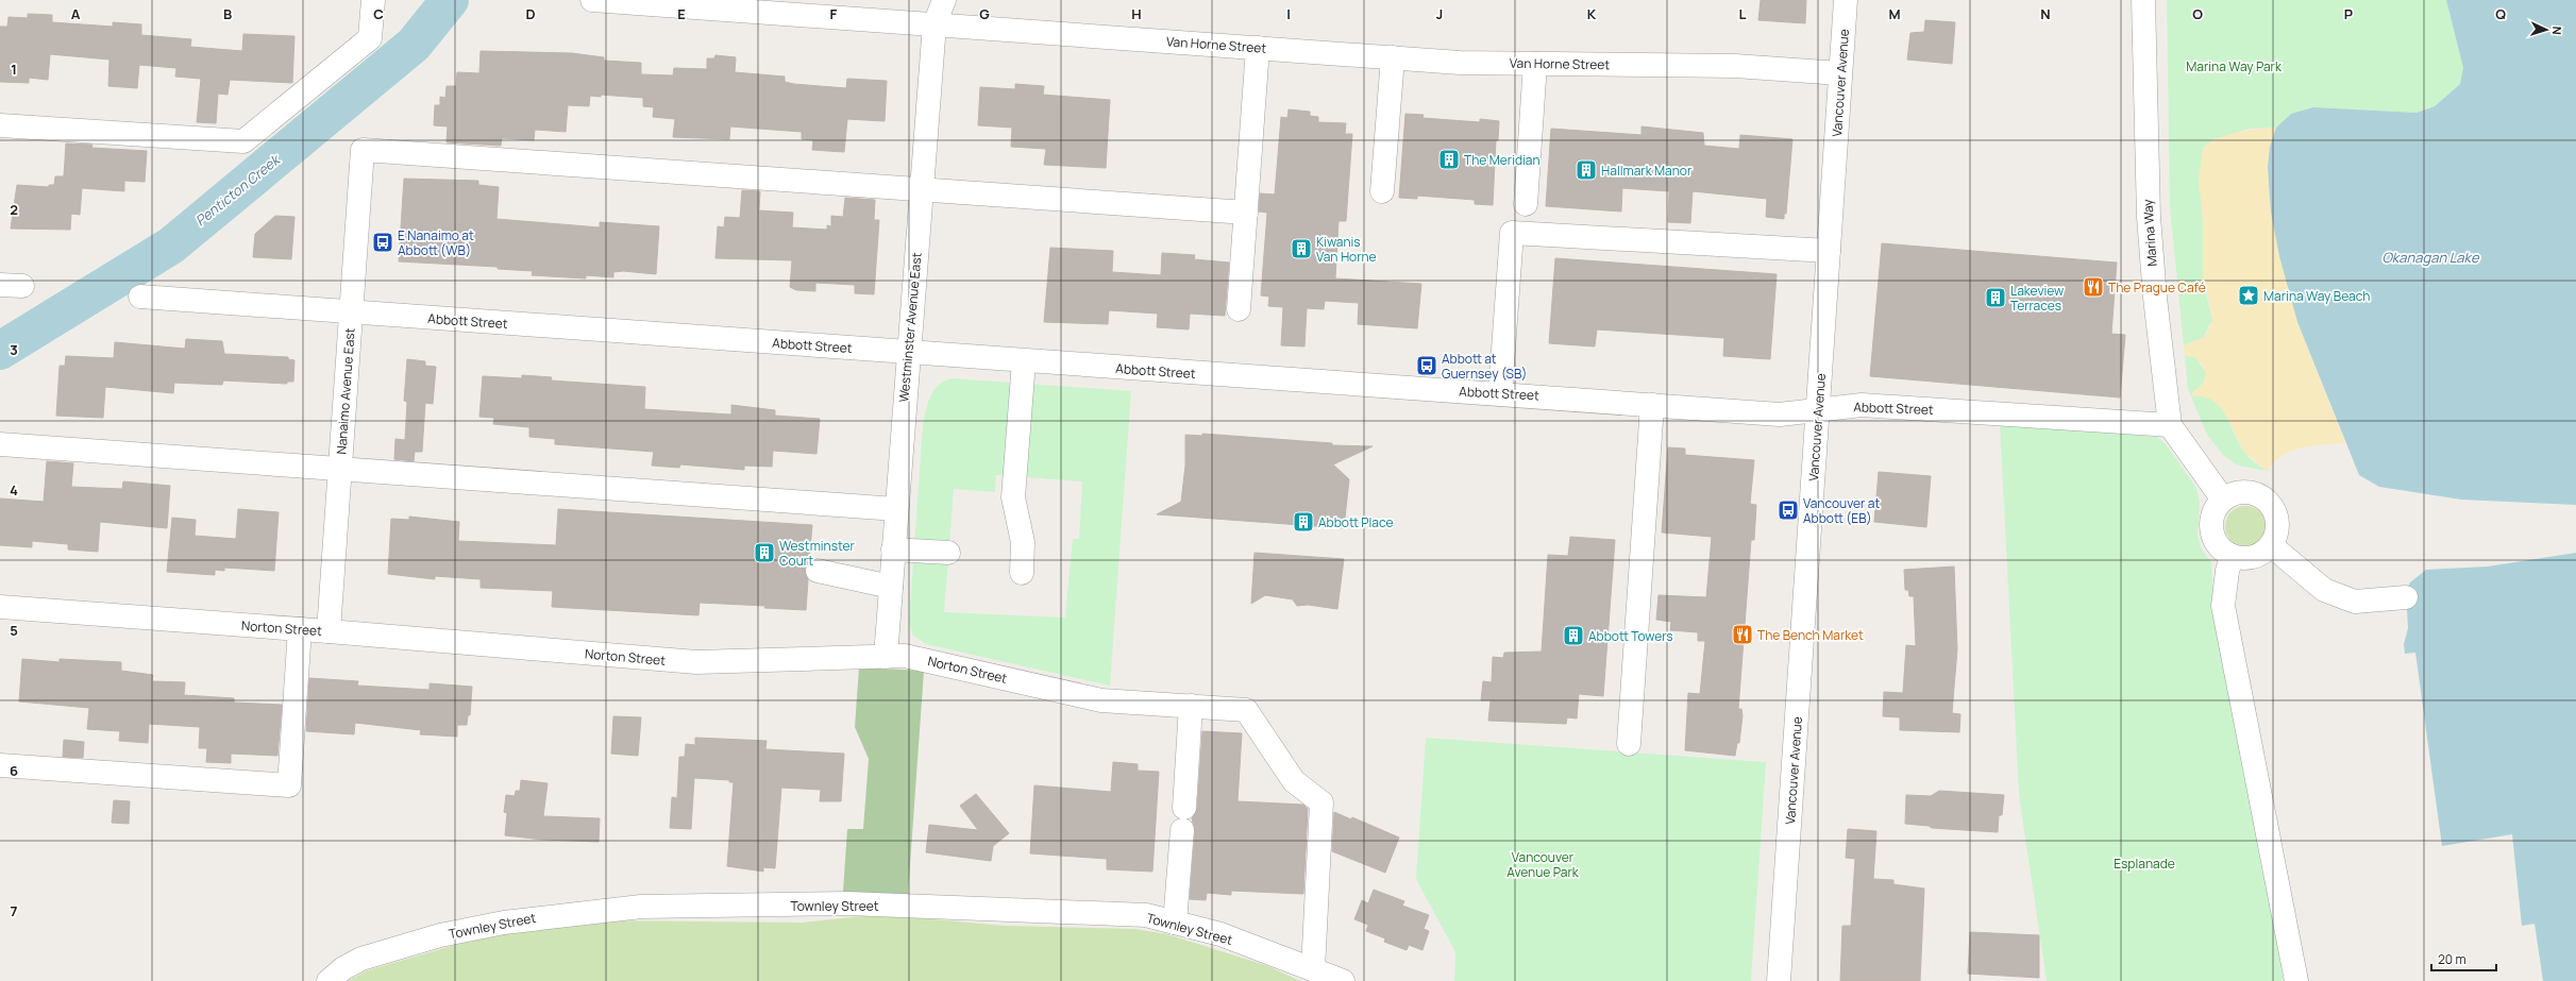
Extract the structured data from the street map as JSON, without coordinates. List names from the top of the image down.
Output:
{
  "streets": {
    "street": [
      "Van Horne Street",
      "Vancouver Avenue",
      "Marina Way",
      "Abbott Street",
      "Westminster Avenue East",
      "Nanaimo Avenue East",
      "Norton Street",
      "Townley Street"
    ]
  },
  "crossings": [
    ["Van Horne Street", "Vancouver Avenue"],
    ["Van Horne Street", "Westminster Avenue East"],
    ["Vancouver Avenue", "Abbott Street"],
    ["Marina Way", "Abbott Street"],
    ["Abbott Street", "Westminster Avenue East"],
    ["Abbott Street", "Nanaimo Avenue East"],
    ["Westminster Avenue East", "Nanaimo Avenue East"],
    ["Westminster Avenue East", "Norton Street"],
    ["Nanaimo Avenue East", "Norton Street"],
    ["Norton Street", "Townley Street"]
  ],
  "water": ["Penticton Creek", "Okanagan Lake"],
  "parks": ["Marina Way Park", "Vancouver Avenue Park", "Esplanade"],
  "places": {
    "building": [
      "The Meridian",
      "Hallmark Manor",
      "Kiwanis Van Horne",
      "Lakeview Terraces",
      "Abbott Place",
      "Westminster Court",
      "Abbott Towers"
    ],
    "bus stop": ["E Nanaimo at Abbott (WB)", "Abbott at Guernsey (SB)", "Vancouver at Abbott (EB)"],
    "restaurant": ["The Prague Café", "The Bench Market"],
    "place": ["Marina Way Beach"]
  },
  "scale_bar": "20 m",
  "north": "right",
  "grid": {
    "columns": [
      "A",
      "B",
      "C",
      "D",
      "E",
      "F",
      "G",
      "H",
      "I",
      "J",
      "K",
      "L",
      "M",
      "N",
      "O",
      "P",
      "Q"
    ],
    "rows": [
      "1",
      "2",
      "3",
      "4",
      "5",
      "6",
      "7"
    ]
  }
}
